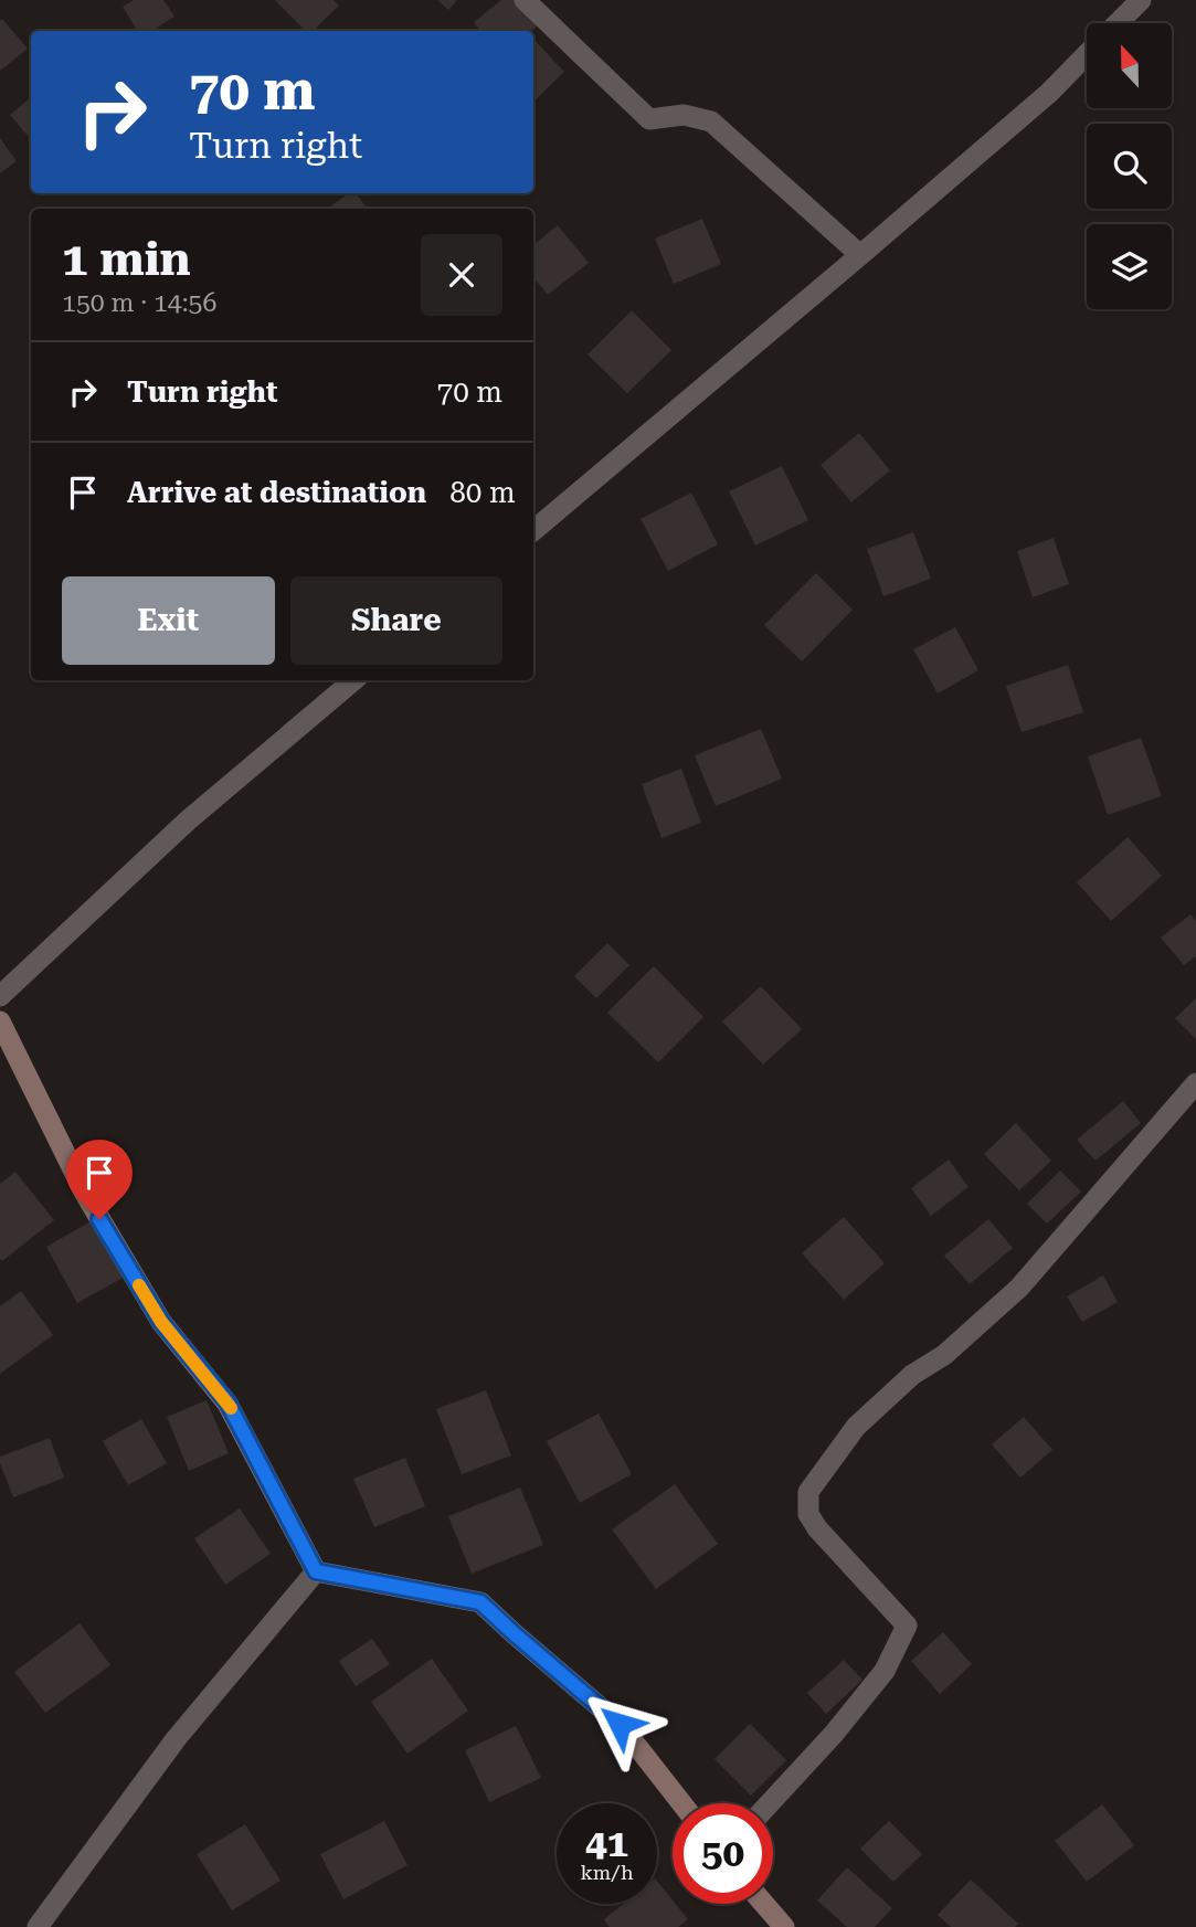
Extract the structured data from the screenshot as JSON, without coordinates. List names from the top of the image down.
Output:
{
  "north": "top",
  "page": {
    "turn": ["70 m", "Turn right"],
    "heading": ["1 min", "150 m · 14:56"],
    "list": [
      {
        "name": "Turn right",
        "value": "70 m"
      },
      {
        "name": "Arrive at destination",
        "value": "80 m"
      }
    ],
    "buttons": ["Exit", "Share"],
    "speed": "41 km/h",
    "limit": "50"
  }
}
